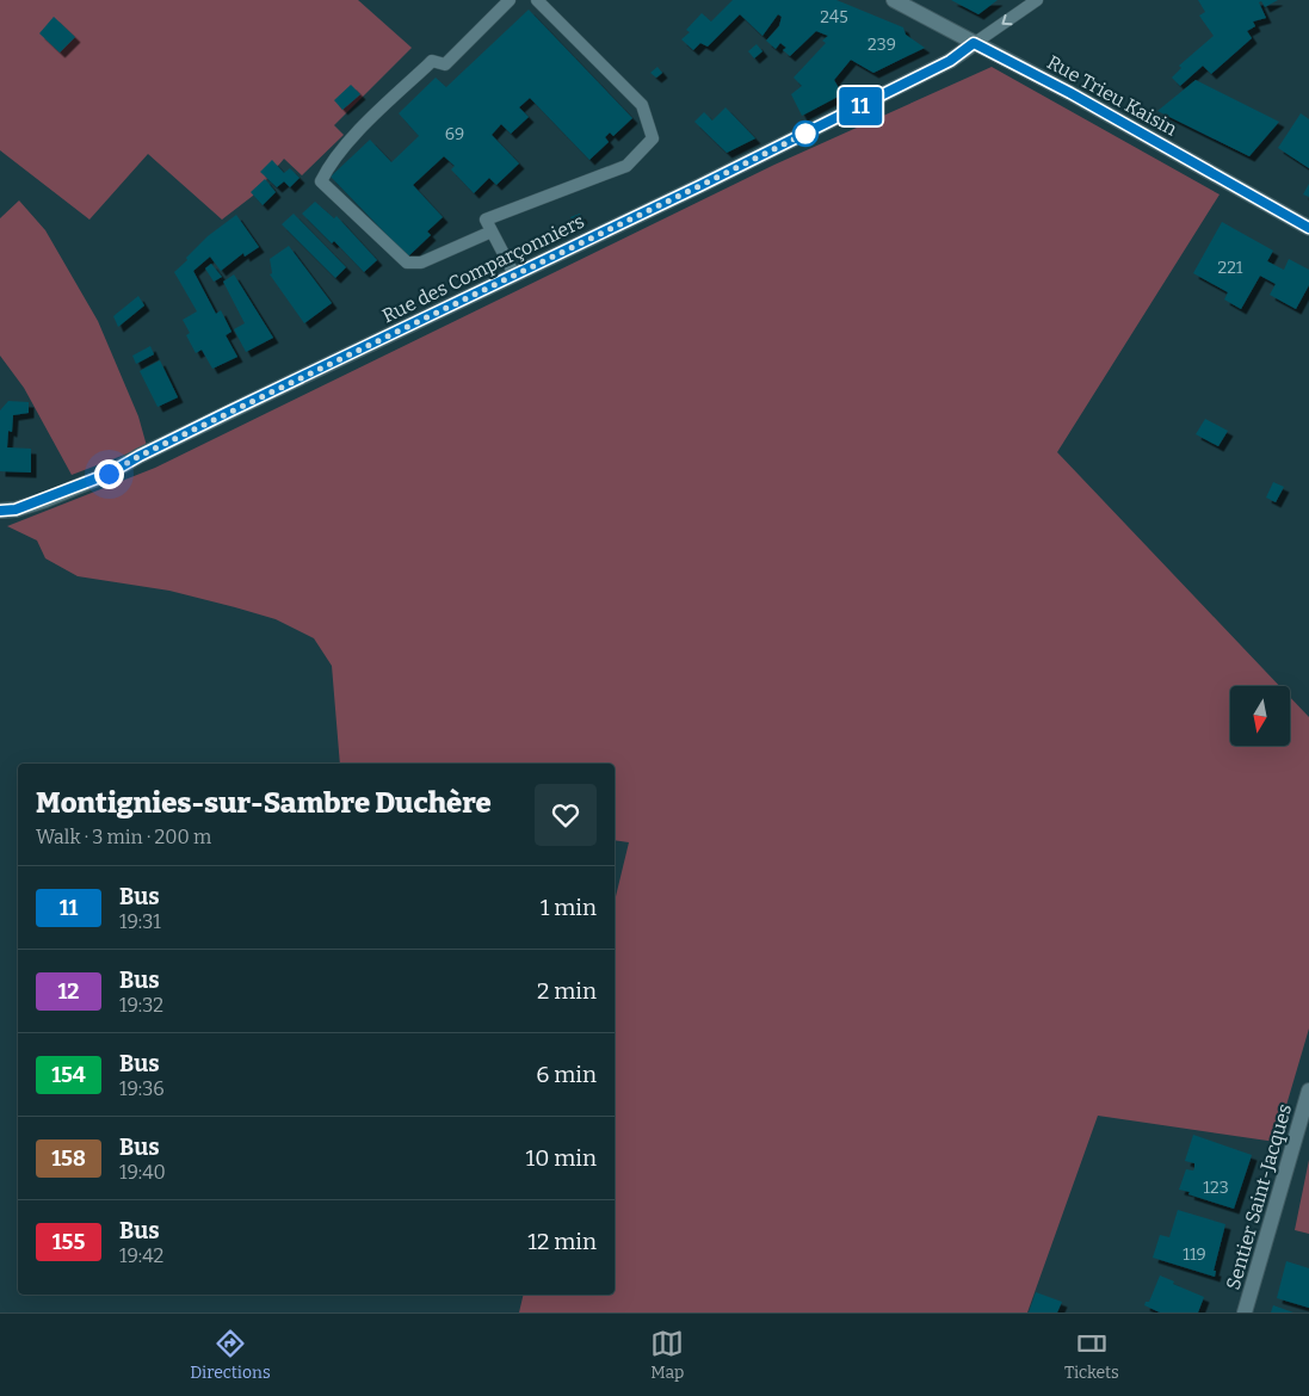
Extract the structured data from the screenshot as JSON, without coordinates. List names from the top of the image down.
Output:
{
  "streets": {
    "street": ["Rue Trieu Kaisin", "Rue des Comparçonniers", "Sentier Saint-Jacques"]
  },
  "crossings": [
    ["Rue Trieu Kaisin", "Rue des Comparçonniers"]
  ],
  "lines": ["bus line 11"],
  "house_numbers": [
    "245",
    "239",
    "69",
    "221",
    "123",
    "119"
  ],
  "north": "bottom",
  "page": {
    "on_map": "11",
    "heading": ["Montignies-sur-Sambre Duchère", "Walk · 3 min · 200 m"],
    "list": [
      {
        "mark": "11",
        "name": "Bus",
        "note": "19:31",
        "value": "1 min"
      },
      {
        "mark": "12",
        "name": "Bus",
        "note": "19:32",
        "value": "2 min"
      },
      {
        "mark": "154",
        "name": "Bus",
        "note": "19:36",
        "value": "6 min"
      },
      {
        "mark": "158",
        "name": "Bus",
        "note": "19:40",
        "value": "10 min"
      },
      {
        "mark": "155",
        "name": "Bus",
        "note": "19:42",
        "value": "12 min"
      }
    ],
    "tabs": ["Directions", "Map", "Tickets"]
  }
}
